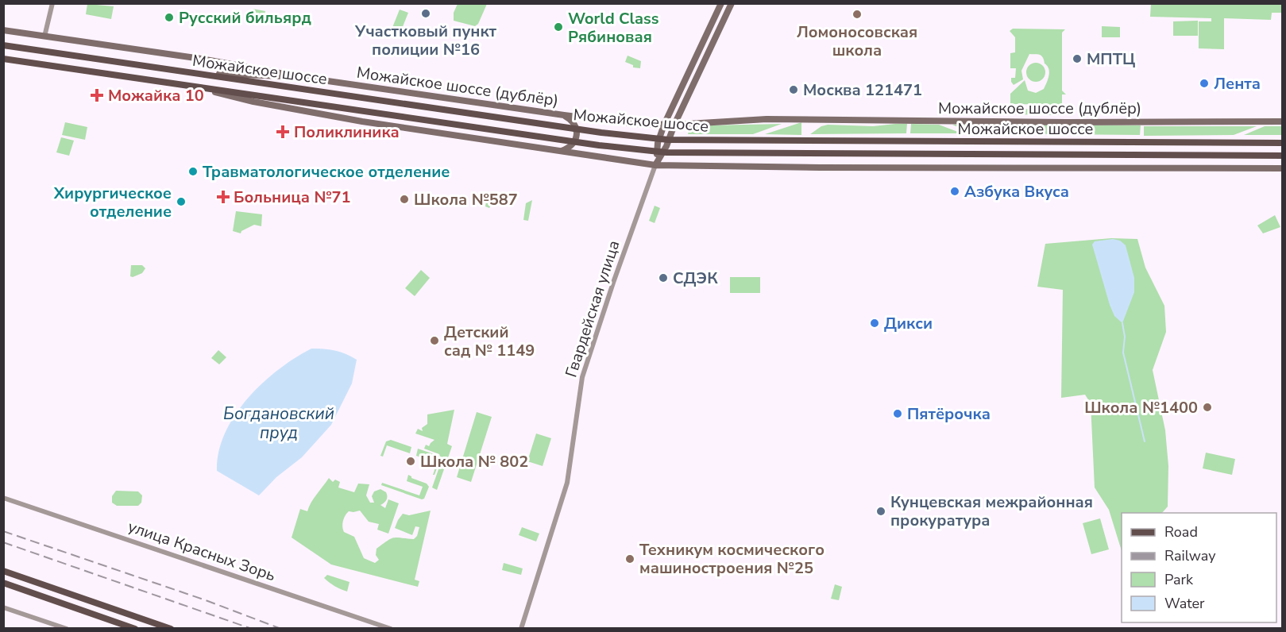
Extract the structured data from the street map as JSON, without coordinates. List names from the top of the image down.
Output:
{
  "streets": {
    "main road": ["Можайское шоссе", "Можайское шоссе (дублёр)"],
    "street": ["Гвардейская улица", "улица Красных Зорь"]
  },
  "water": ["Богдановский пруд"],
  "places": {
    "other": [
      "Участковый пункт полиции №16",
      "Ломоносовская школа",
      "Русский бильярд",
      "World Class Рябиновая",
      "МПТЦ",
      "Лента",
      "Москва 121471",
      "Травматологическое отделение",
      "Азбука Вкуса",
      "Школа №587",
      "Хирургическое отделение",
      "СДЭК",
      "Дикси",
      "Детский сад № 1149",
      "Школа №1400",
      "Пятёрочка",
      "Школа № 802",
      "Кунцевская межрайонная прокуратура",
      "Техникум космического машиностроения №25"
    ],
    "health": ["Можайка 10", "Поликлиника", "Больница №71"]
  },
  "legend": [
    "Road",
    "Railway",
    "Park",
    "Water"
  ]
}
